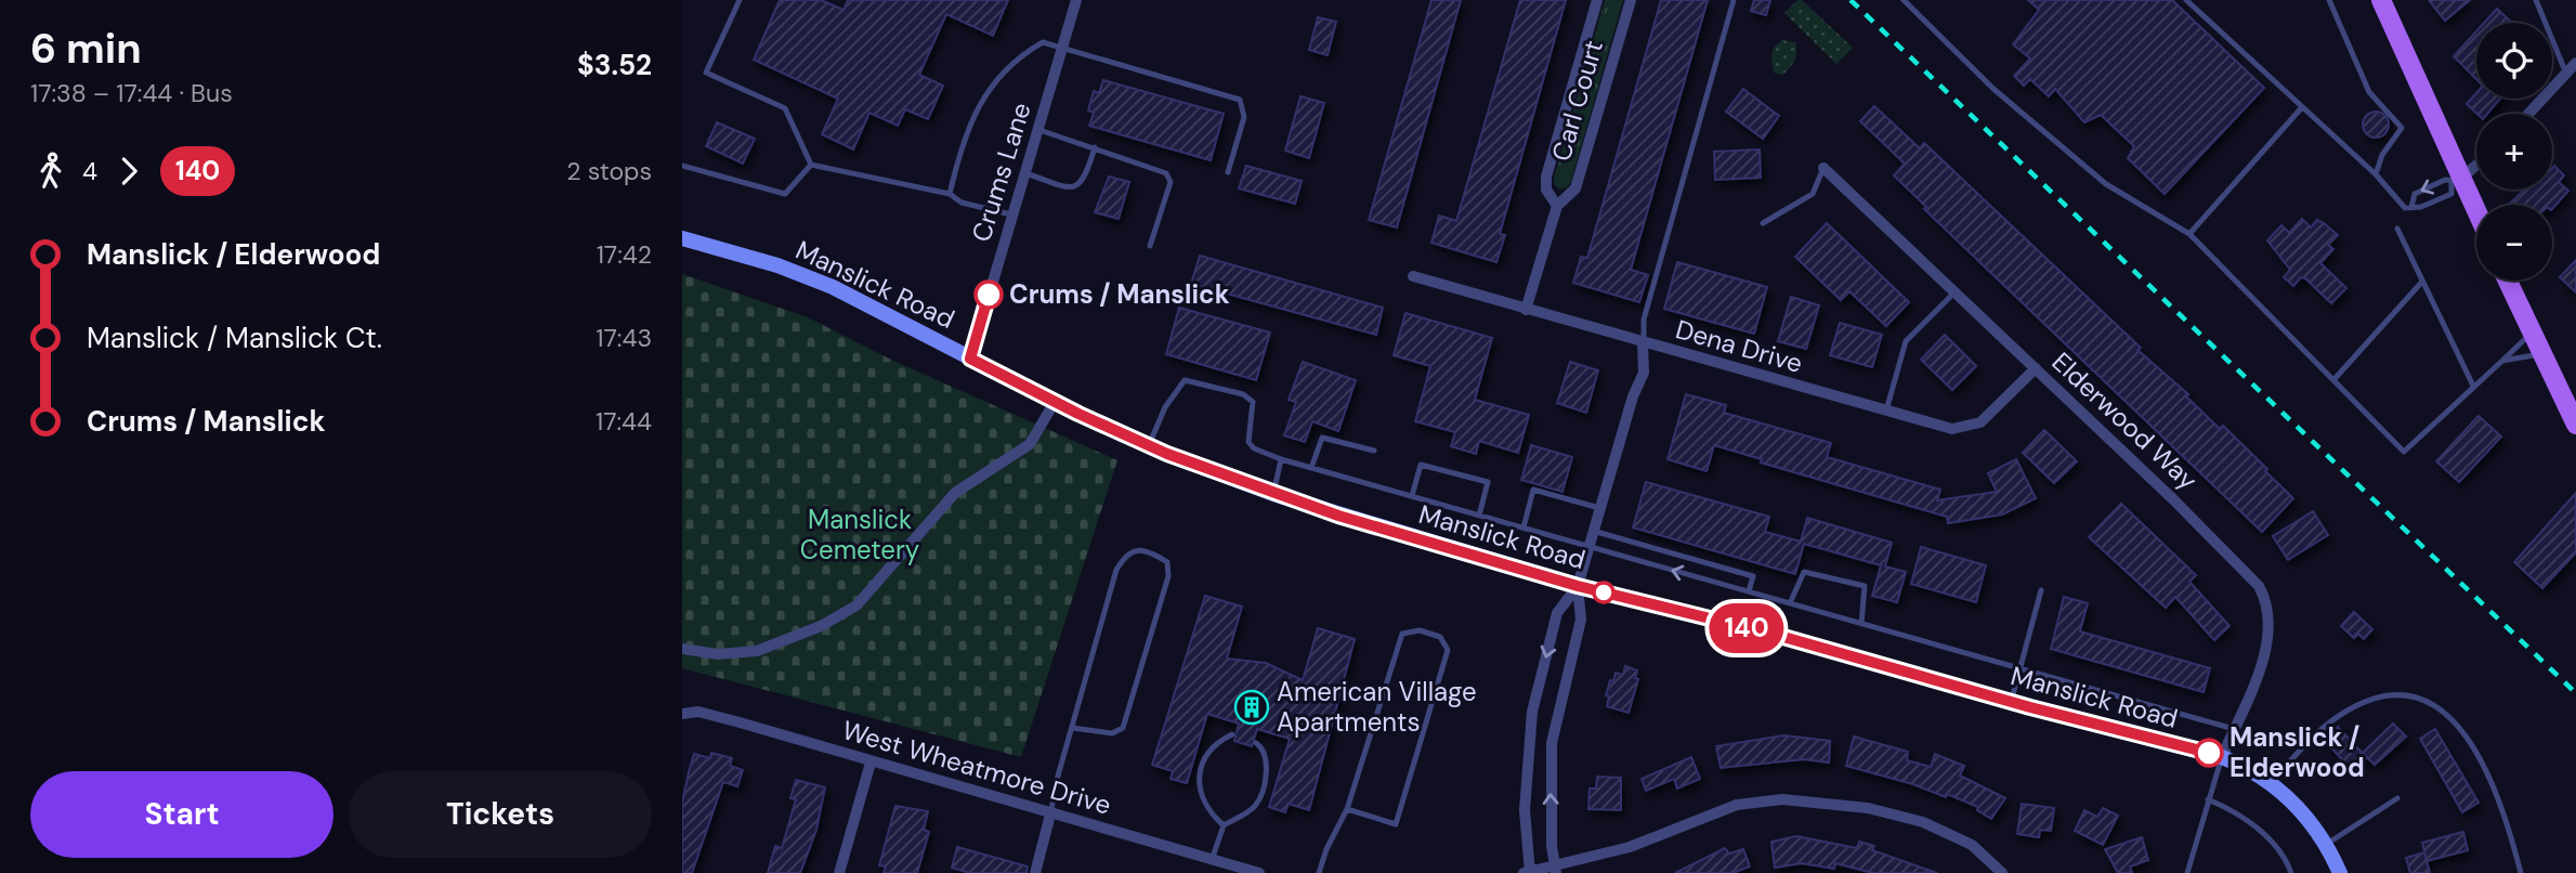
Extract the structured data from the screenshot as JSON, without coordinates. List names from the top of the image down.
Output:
{
  "streets": {
    "main road": ["Manslick Road"],
    "street": [
      "Carl Court",
      "Crums Lane",
      "Dena Drive",
      "Elderwood Way",
      "West Wheatmore Drive"
    ]
  },
  "crossings": [
    ["Carl Court", "Dena Drive"],
    ["Crums Lane", "Manslick Road"],
    ["Manslick Road", "Elderwood Way"],
    ["Dena Drive", "Elderwood Way"]
  ],
  "parks": ["Manslick Cemetery"],
  "places": {
    "other": ["Crums / Manslick", "Manslick / Elderwood"],
    "building": ["American Village Apartments"]
  },
  "lines": ["bus line 140"],
  "page": {
    "heading": ["6 min", "17:38 – 17:44 · Bus", "$3.52"],
    "on_map": "140",
    "map_buttons": ["+", "−"],
    "legs": ["4", "140", "2 stops"],
    "list": [
      {
        "name": "Manslick / Elderwood",
        "value": "17:42"
      },
      {
        "name": "Manslick / Manslick Ct.",
        "value": "17:43"
      },
      {
        "name": "Crums / Manslick",
        "value": "17:44"
      }
    ],
    "buttons": ["Start", "Tickets"]
  }
}
